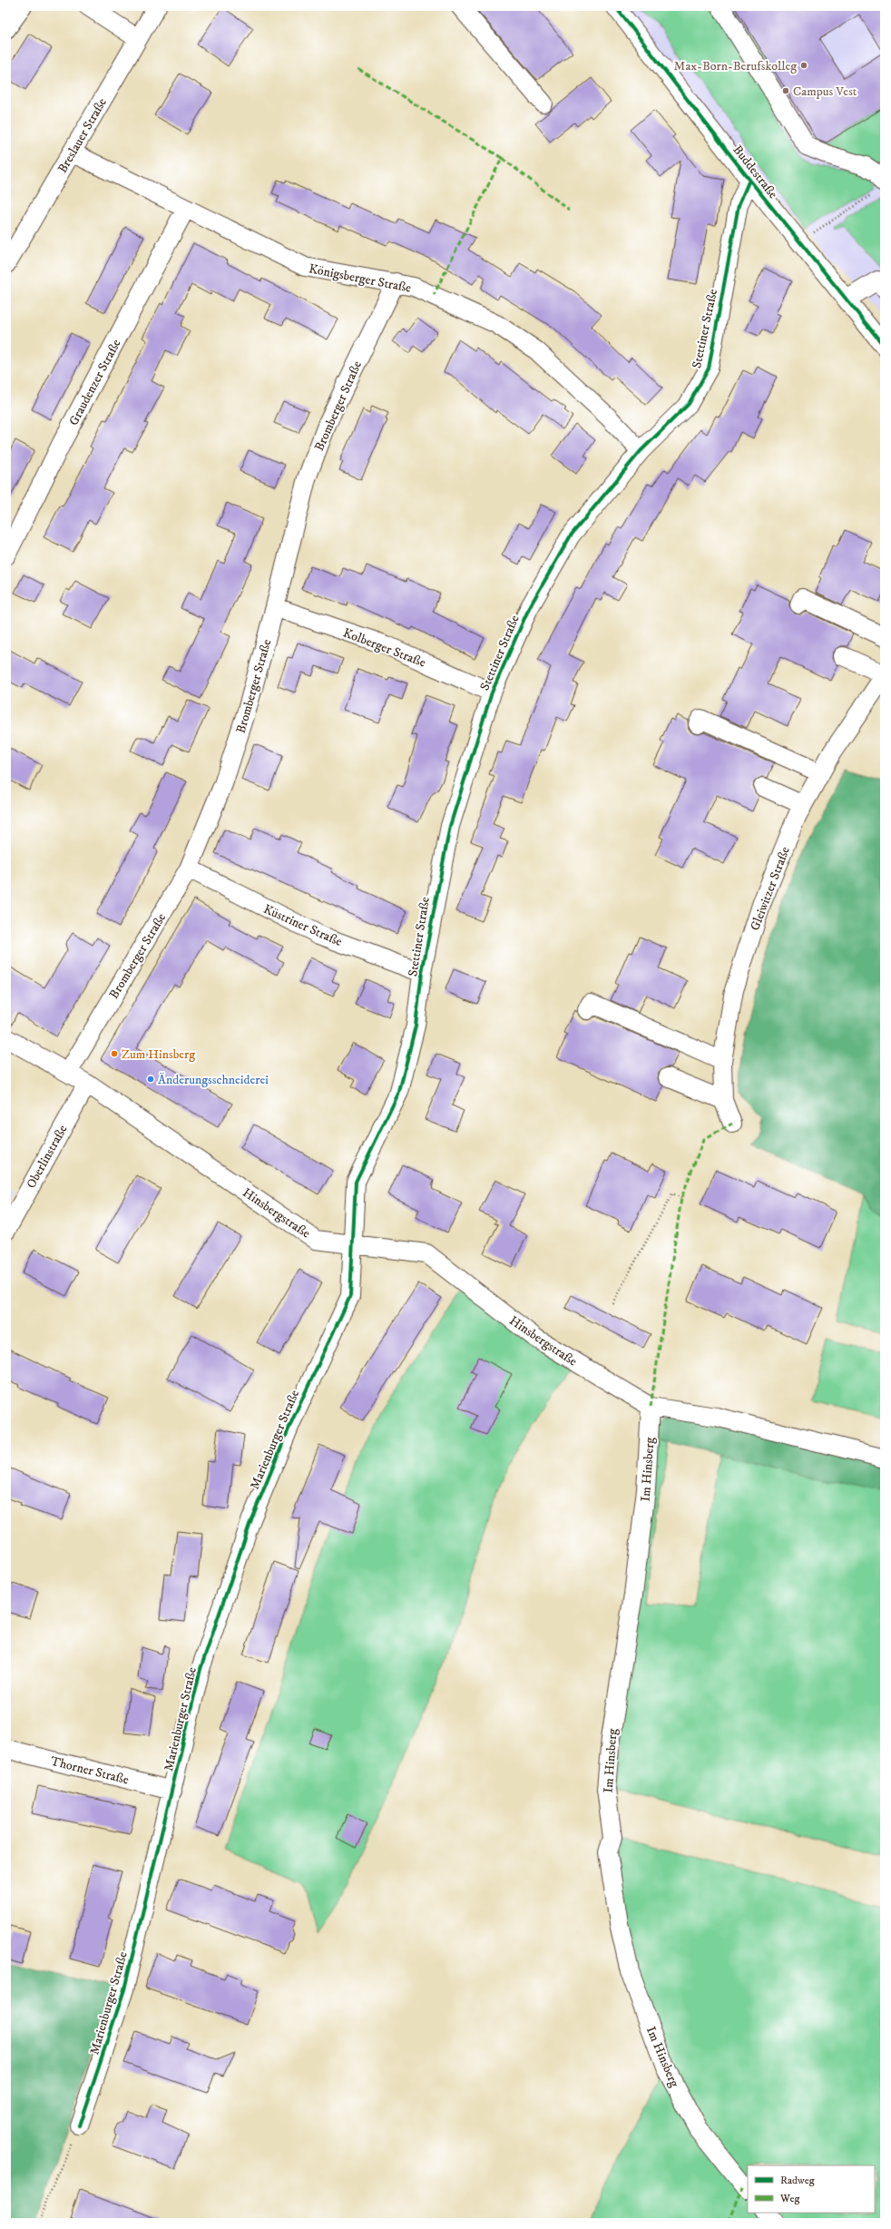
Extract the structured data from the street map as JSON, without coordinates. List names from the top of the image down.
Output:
{
  "streets": {
    "street": [
      "Breslauer Straße",
      "Buddestraße",
      "Königsberger Straße",
      "Stettiner Straße",
      "Graudenzer Straße",
      "Bromberger Straße",
      "Kolberger Straße",
      "Gleiwitzer Straße",
      "Küstriner Straße",
      "Oberlinstraße",
      "Hinsbergstraße",
      "Marienburger Straße",
      "Im Hinsberg",
      "Thorner Straße"
    ]
  },
  "crossings": [
    ["Breslauer Straße", "Königsberger Straße"],
    ["Buddestraße", "Stettiner Straße"],
    ["Königsberger Straße", "Stettiner Straße"],
    ["Königsberger Straße", "Graudenzer Straße"],
    ["Königsberger Straße", "Bromberger Straße"],
    ["Stettiner Straße", "Kolberger Straße"],
    ["Stettiner Straße", "Küstriner Straße"],
    ["Stettiner Straße", "Hinsbergstraße"],
    ["Stettiner Straße", "Marienburger Straße"],
    ["Bromberger Straße", "Kolberger Straße"],
    ["Bromberger Straße", "Küstriner Straße"],
    ["Bromberger Straße", "Hinsbergstraße"],
    ["Oberlinstraße", "Hinsbergstraße"],
    ["Hinsbergstraße", "Marienburger Straße"],
    ["Hinsbergstraße", "Im Hinsberg"],
    ["Marienburger Straße", "Thorner Straße"]
  ],
  "places": [
    "Max-Born-Berufskolleg",
    "Campus Vest",
    "Zum Hinsberg",
    "Änderungsschneiderei"
  ],
  "legend": ["Radweg", "Weg"]
}
